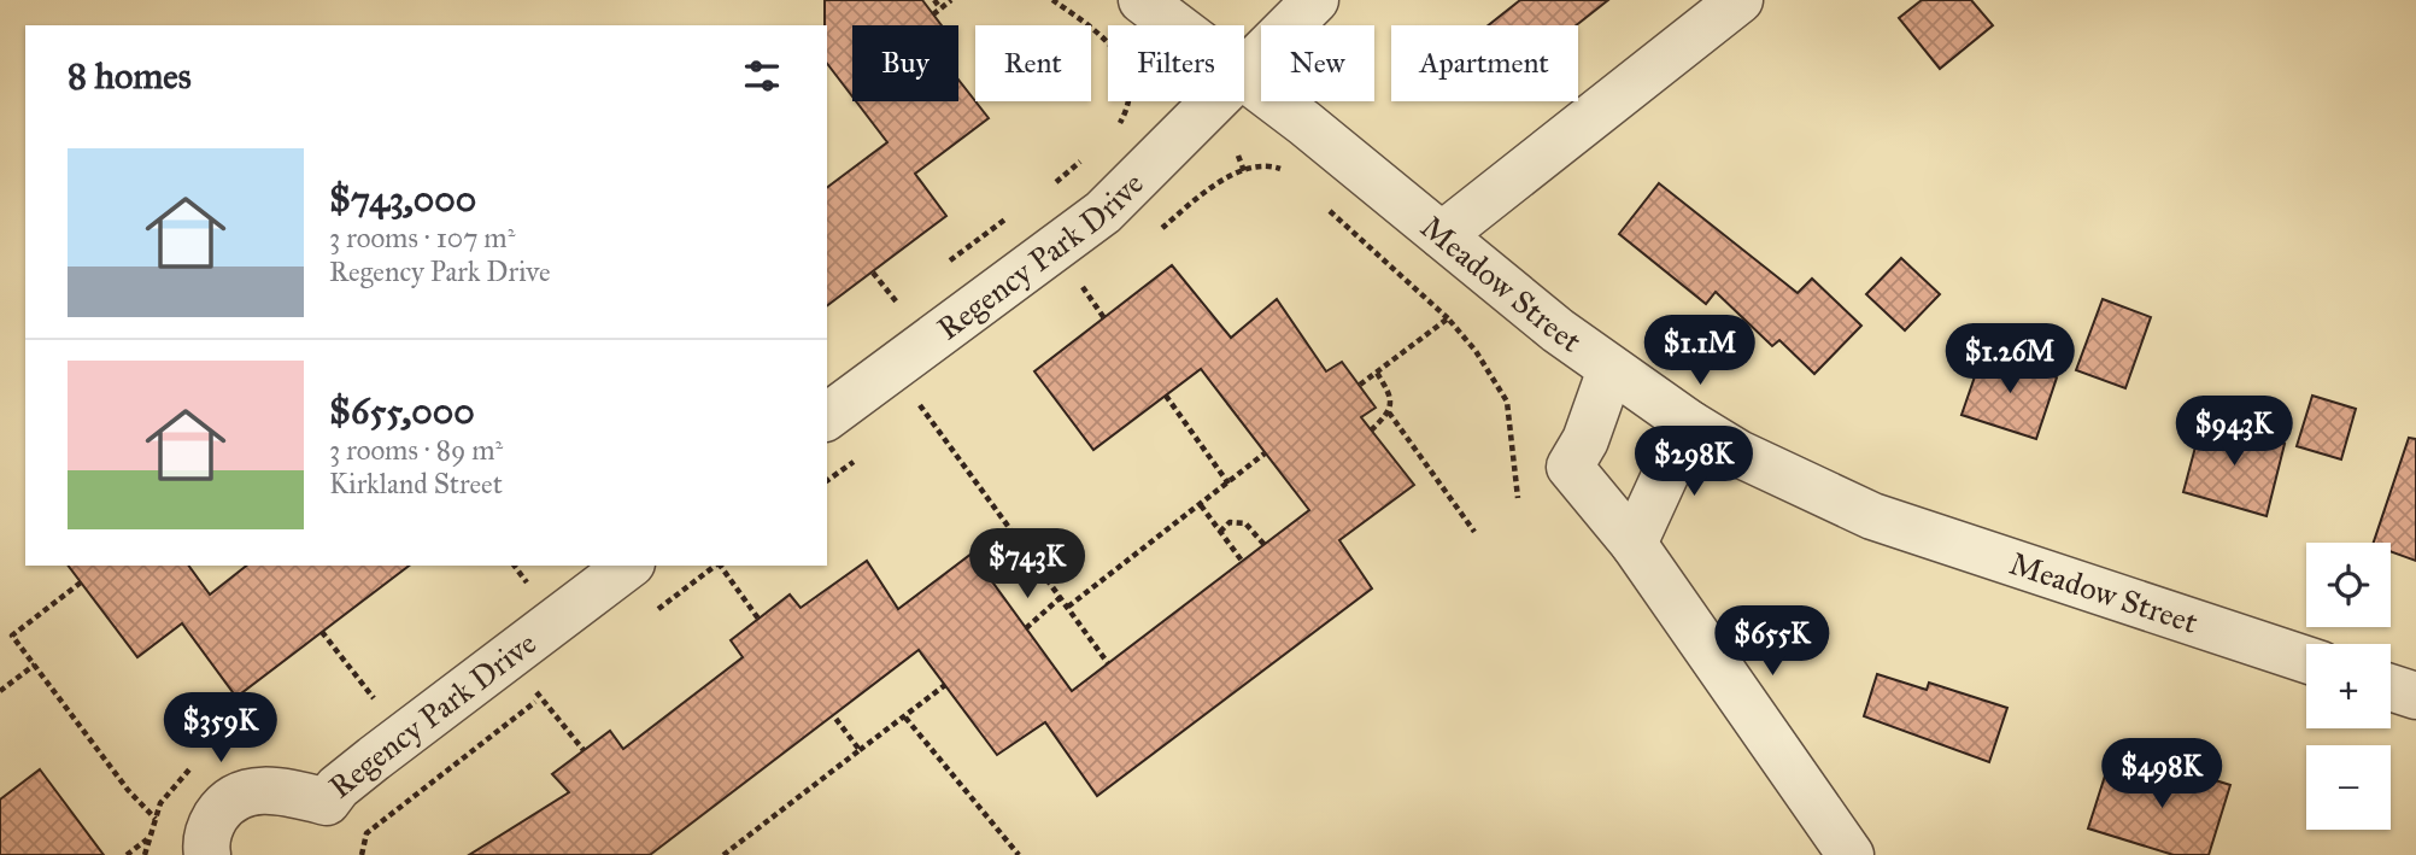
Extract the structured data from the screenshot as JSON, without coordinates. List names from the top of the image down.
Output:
{
  "streets": {
    "street": ["Regency Park Drive", "Meadow Street"]
  },
  "page": {
    "chip": [
      "Buy",
      "Rent",
      "Filters",
      "New",
      "Apartment"
    ],
    "heading": "8 homes",
    "list": [
      {
        "name": "$743,000",
        "note": "3 rooms · 107 m² · Regency Park Drive"
      },
      {
        "name": "$655,000",
        "note": "3 rooms · 89 m² · Kirkland Street"
      }
    ],
    "price": [
      "$1.1M",
      "$1.26M",
      "$943K",
      "$298K",
      "$743K",
      "$655K",
      "$359K",
      "$498K"
    ],
    "map_buttons": ["+", "−"]
  }
}
